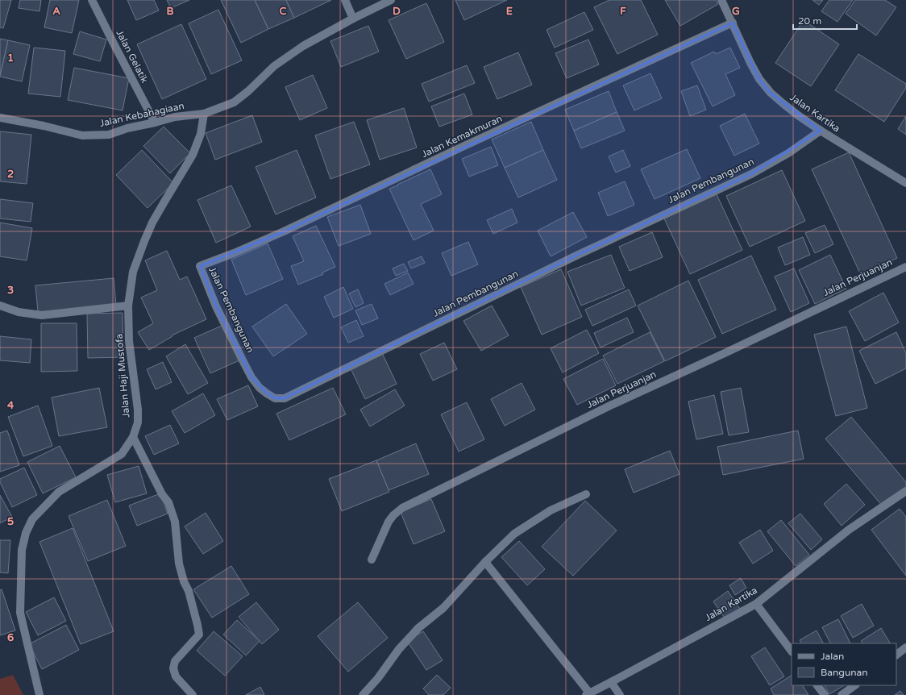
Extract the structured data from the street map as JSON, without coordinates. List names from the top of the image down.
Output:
{
  "streets": {
    "street": [
      "Jalan Gelatik",
      "Jalan Kartika",
      "Jalan Kebahagiaan",
      "Jalan Kemakmuran",
      "Jalan Pembangunan",
      "Jalan Perjuanjan",
      "Jalan Haji Mustofa"
    ]
  },
  "crossings": [
    ["Jalan Gelatik", "Jalan Kebahagiaan"],
    ["Jalan Kartika", "Jalan Kemakmuran"],
    ["Jalan Kartika", "Jalan Pembangunan"],
    ["Jalan Kebahagiaan", "Jalan Haji Mustofa"],
    ["Jalan Kemakmuran", "Jalan Pembangunan"]
  ],
  "legend": ["Jalan", "Bangunan"],
  "scale_bar": "20 m",
  "grid": {
    "columns": [
      "A",
      "B",
      "C",
      "D",
      "E",
      "F",
      "G"
    ],
    "rows": [
      "1",
      "2",
      "3",
      "4",
      "5",
      "6"
    ]
  }
}
